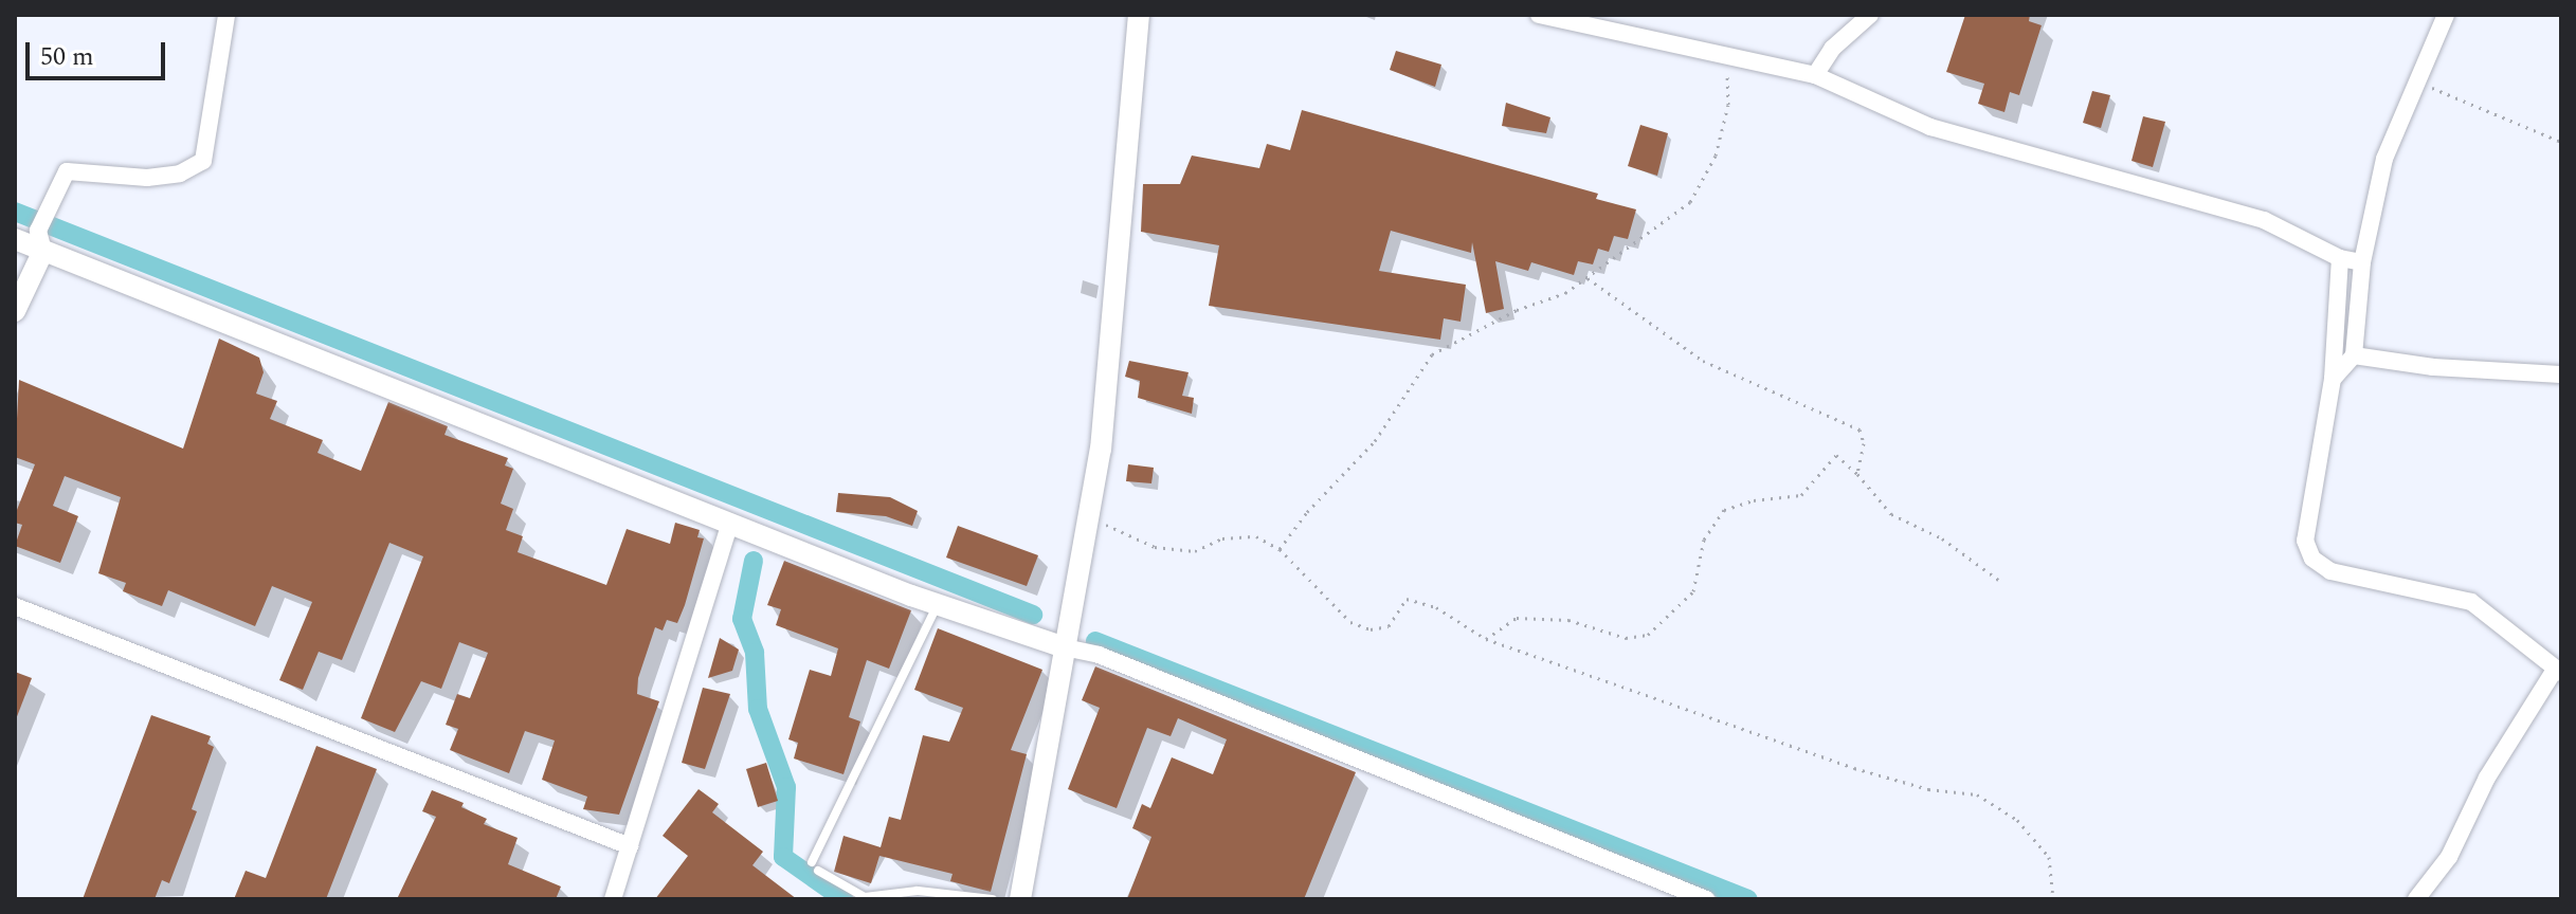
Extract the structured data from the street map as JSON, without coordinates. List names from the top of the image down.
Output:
{
  "scale_bar": "50 m"
}
